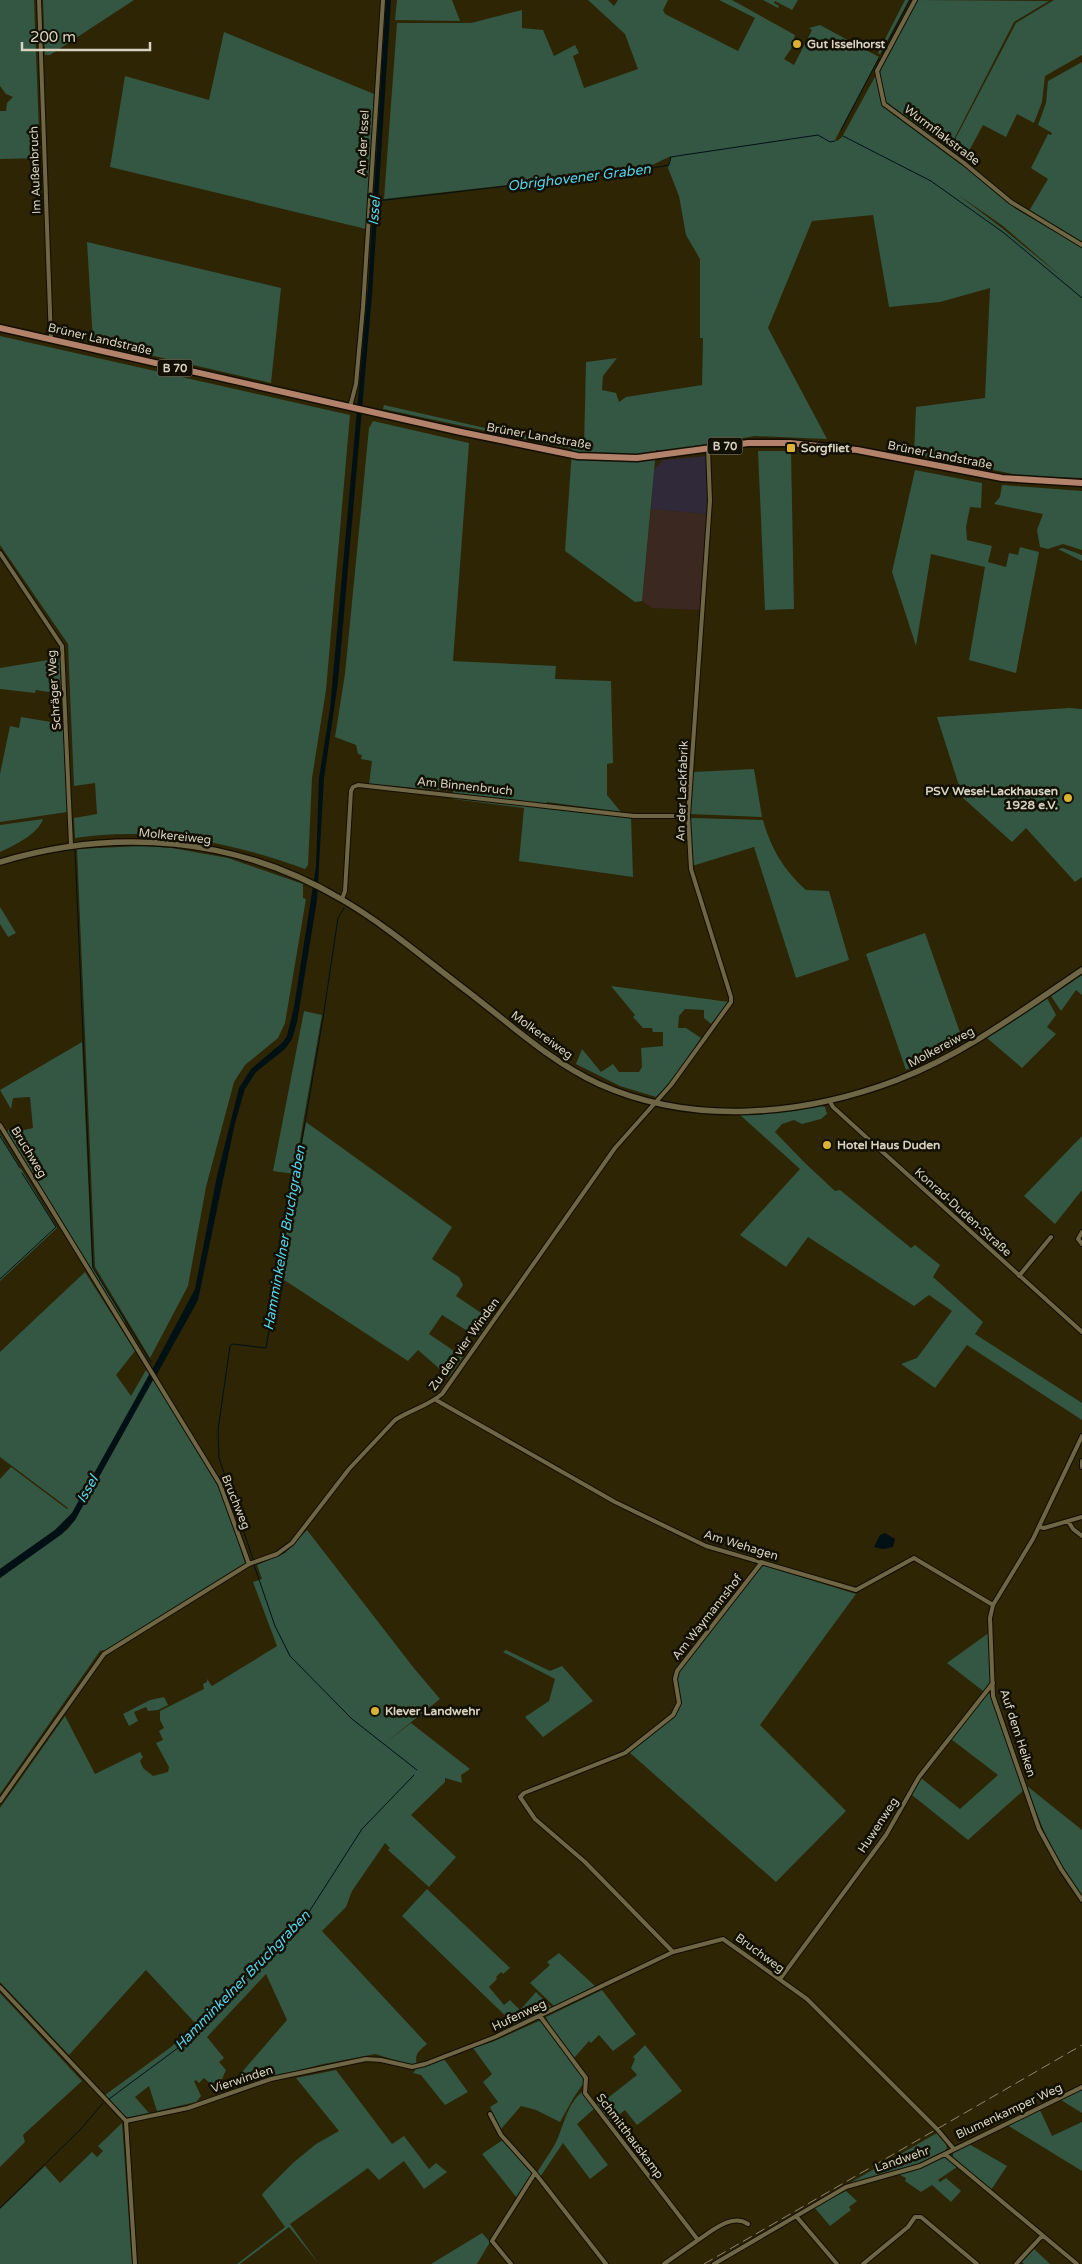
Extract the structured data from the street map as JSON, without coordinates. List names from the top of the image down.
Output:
{
  "streets": {
    "main road": ["Brüner Landstraße", "B 70", "Molkereiweg"],
    "street": [
      "Wurmflakstraße",
      "An der Issel",
      "Im Außenbruch",
      "Schräger Weg",
      "Am Binnenbruch",
      "An der Lackfabrik",
      "Bruchweg",
      "Konrad-Duden-Straße",
      "Zu den vier Winden",
      "Am Wehagen",
      "Am Waymannshof",
      "Auf dem Heiken",
      "Huwenweg",
      "Hufenweg",
      "Vierwinden",
      "Blumenkamper Weg",
      "Schmitthauskamp",
      "Landwehr"
    ]
  },
  "crossings": [
    ["An der Issel", "Brüner Landstraße"],
    ["Im Außenbruch", "Brüner Landstraße"],
    ["Brüner Landstraße", "An der Lackfabrik"],
    ["Schräger Weg", "Molkereiweg"],
    ["Am Binnenbruch", "An der Lackfabrik"],
    ["Am Binnenbruch", "Molkereiweg"],
    ["An der Lackfabrik", "Molkereiweg"],
    ["An der Lackfabrik", "Zu den vier Winden"],
    ["Molkereiweg", "Konrad-Duden-Straße"],
    ["Molkereiweg", "Zu den vier Winden"],
    ["Bruchweg", "Zu den vier Winden"],
    ["Bruchweg", "Am Waymannshof"],
    ["Bruchweg", "Huwenweg"],
    ["Bruchweg", "Hufenweg"],
    ["Bruchweg", "Blumenkamper Weg"],
    ["Zu den vier Winden", "Am Wehagen"],
    ["Am Wehagen", "Am Waymannshof"],
    ["Am Wehagen", "Auf dem Heiken"],
    ["Am Waymannshof", "Hufenweg"],
    ["Auf dem Heiken", "Huwenweg"],
    ["Hufenweg", "Vierwinden"],
    ["Hufenweg", "Schmitthauskamp"],
    ["Blumenkamper Weg", "Landwehr"]
  ],
  "water": ["Obrighovener Graben", "Issel", "Hamminkelner Bruchgraben"],
  "places": {
    "other": [
      "Gut Isselhorst",
      "PSV Wesel-Lackhausen 1928 e.V.",
      "Hotel Haus Duden",
      "Klever Landwehr"
    ],
    "transit": ["Sorgfliet"]
  },
  "scale_bar": "200 m"
}
